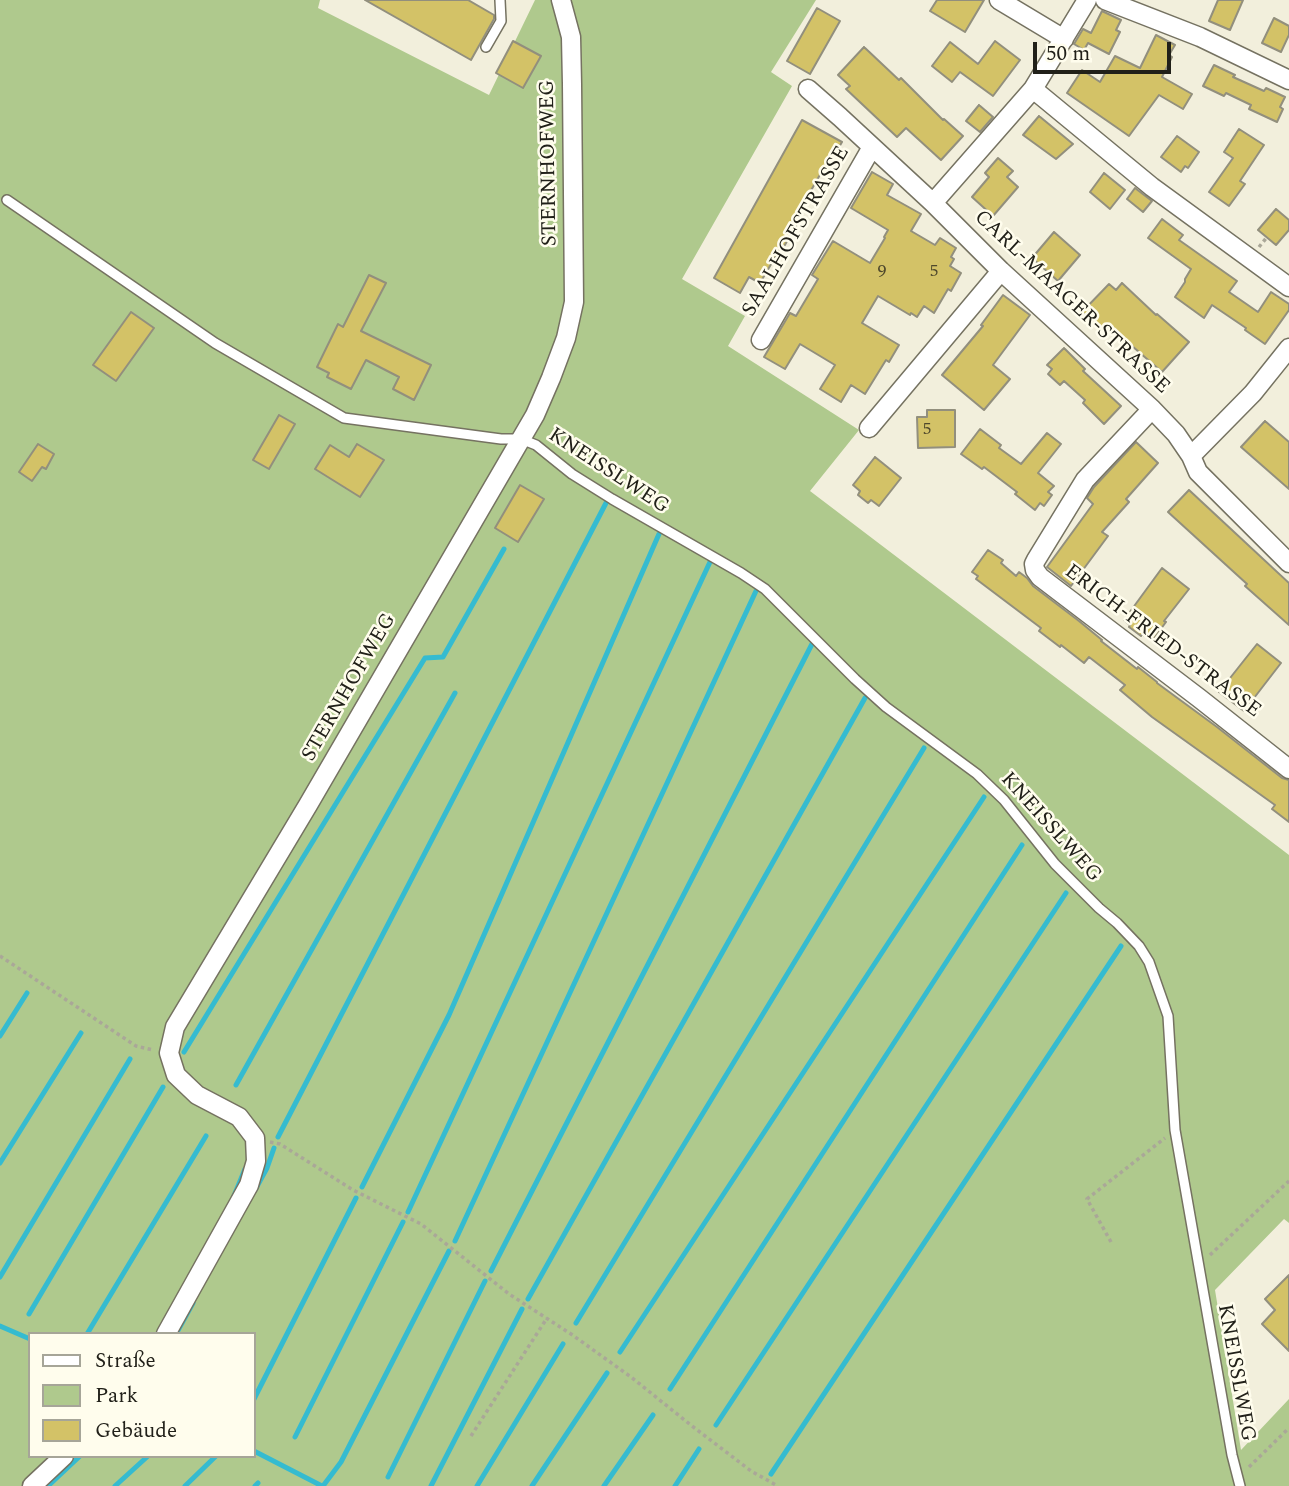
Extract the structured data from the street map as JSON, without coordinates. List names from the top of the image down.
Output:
{
  "streets": {
    "street": [
      "STERNHOFWEG",
      "SAALHOFSTRASSE",
      "CARL-MAAGER-STRASSE",
      "ERICH-FRIED-STRASSE"
    ],
    "lane": ["KNEISSLWEG"]
  },
  "crossings": [
    ["STERNHOFWEG", "KNEISSLWEG"],
    ["SAALHOFSTRASSE", "CARL-MAAGER-STRASSE"],
    ["CARL-MAAGER-STRASSE", "ERICH-FRIED-STRASSE"]
  ],
  "house_numbers": ["9", "5", "5"],
  "legend": ["Straße", "Park", "Gebäude"],
  "scale_bar": "50 m"
}
